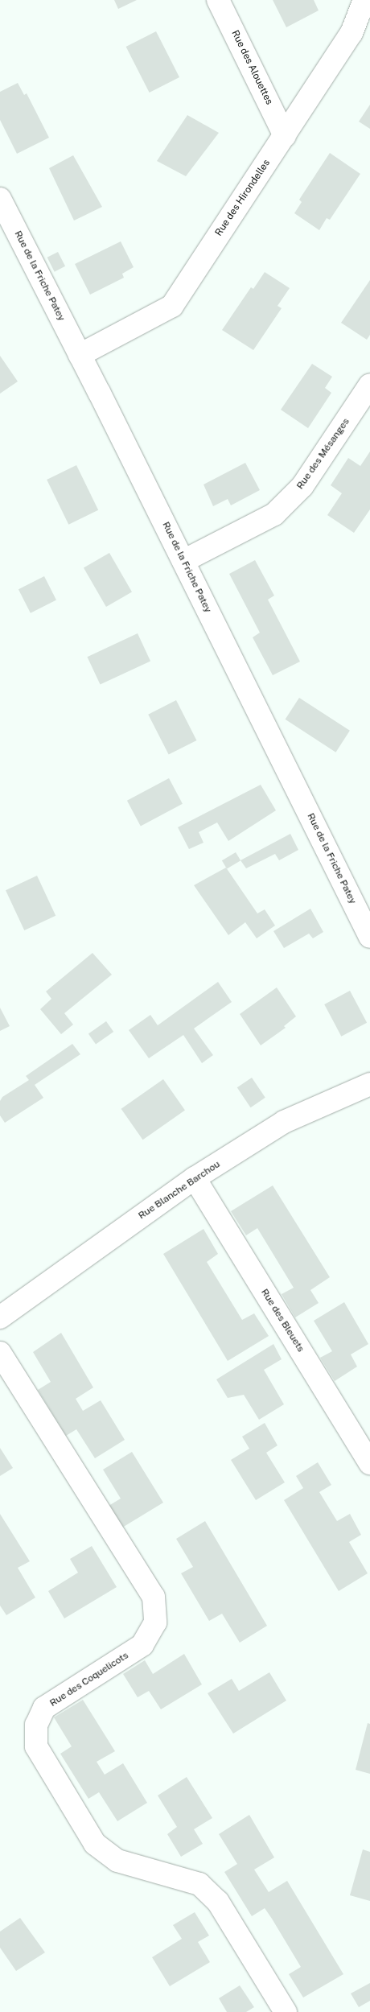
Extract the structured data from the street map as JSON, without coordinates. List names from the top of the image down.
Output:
{
  "streets": {
    "street": [
      "Rue des Alouettes",
      "Rue des Hirondelles",
      "Rue de la Friche Patey",
      "Rue des Mésanges",
      "Rue Blanche Barchou",
      "Rue des Bleuets",
      "Rue des Coquelicots"
    ]
  },
  "crossings": [
    ["Rue des Alouettes", "Rue des Hirondelles"],
    ["Rue des Hirondelles", "Rue de la Friche Patey"],
    ["Rue de la Friche Patey", "Rue des Mésanges"],
    ["Rue Blanche Barchou", "Rue des Bleuets"]
  ]
}
